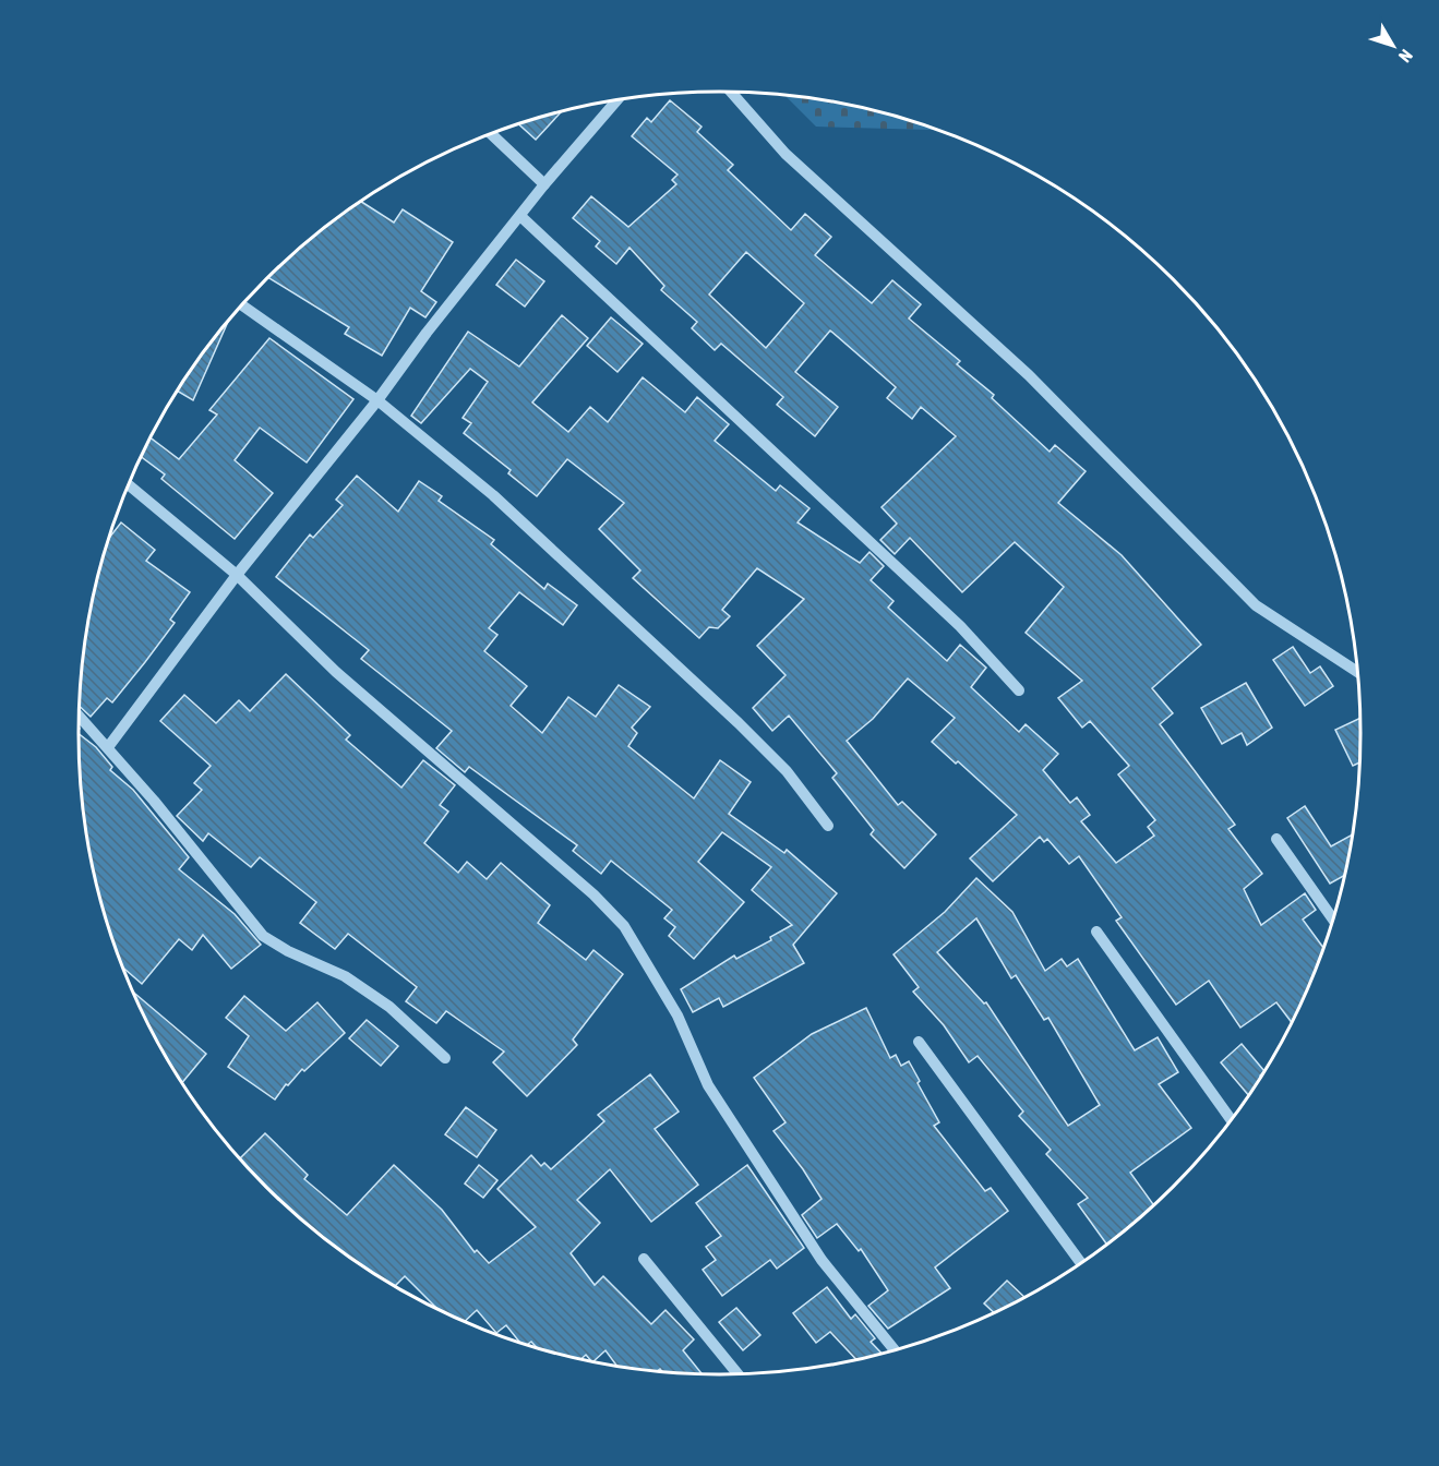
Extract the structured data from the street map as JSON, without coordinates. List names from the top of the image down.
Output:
{
  "north": "bottom right"
}
